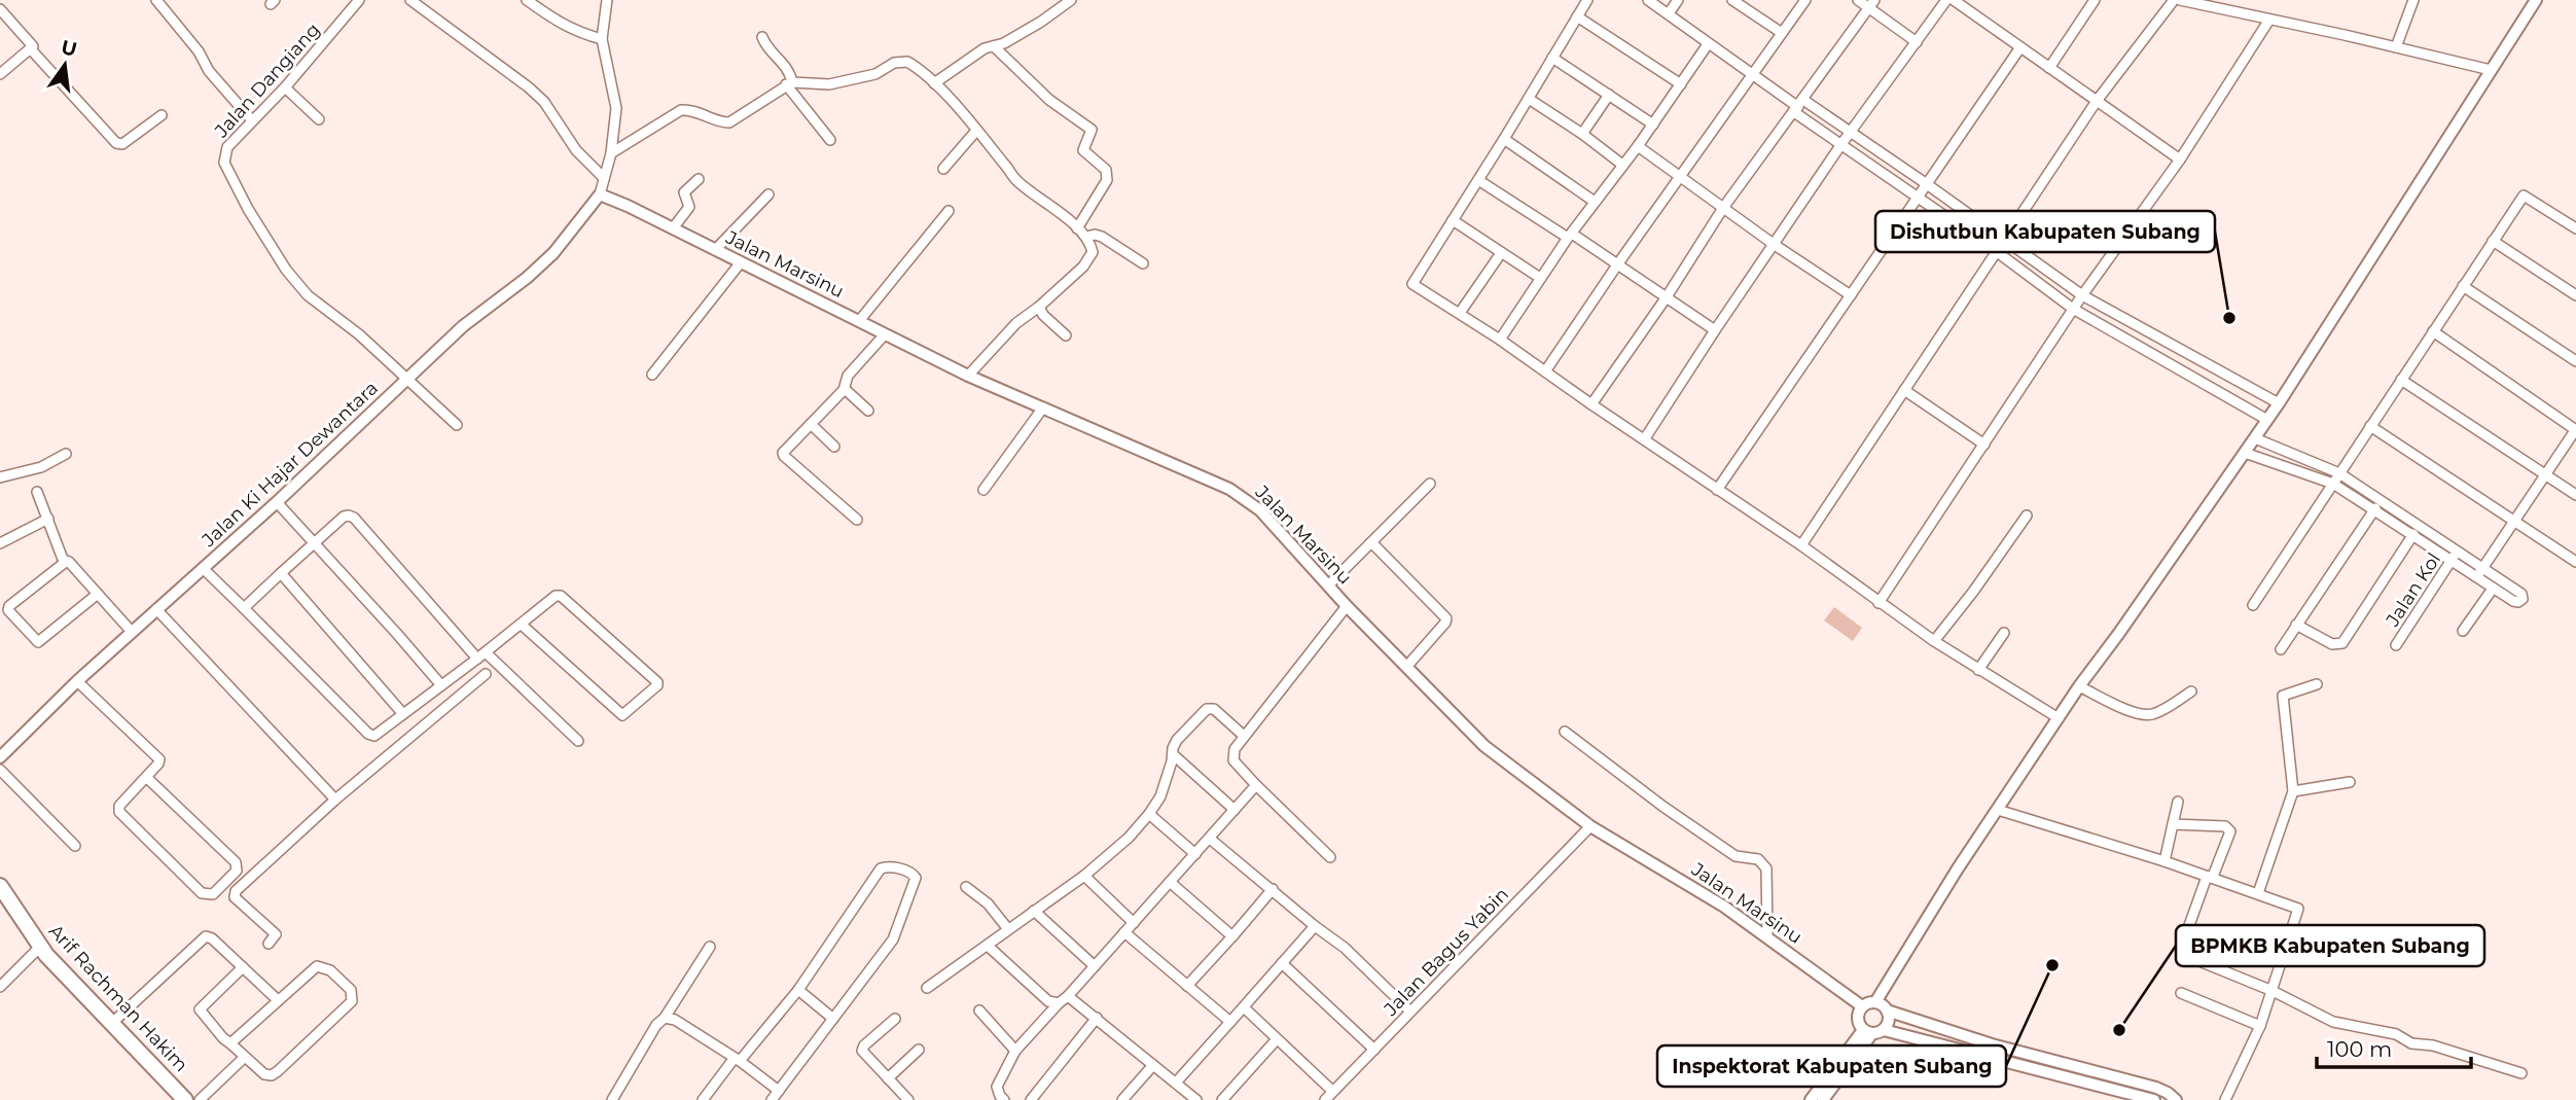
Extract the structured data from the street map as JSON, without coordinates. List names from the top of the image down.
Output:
{
  "streets": {
    "main road": ["Arif Rachman Hakim"],
    "street": [
      "Jalan Dangiang",
      "Jalan Marsinu",
      "Jalan Ki Hajar Dewantara",
      "Jalan Kol",
      "Jalan Bagus Yabin"
    ]
  },
  "crossings": [
    ["Jalan Dangiang", "Jalan Ki Hajar Dewantara"],
    ["Jalan Marsinu", "Jalan Ki Hajar Dewantara"],
    ["Jalan Marsinu", "Jalan Bagus Yabin"]
  ],
  "places": ["Dishutbun Kabupaten Subang", "Inspektorat Kabupaten Subang", "BPMKB Kabupaten Subang"],
  "scale_bar": "100 m",
  "north": "top"
}
